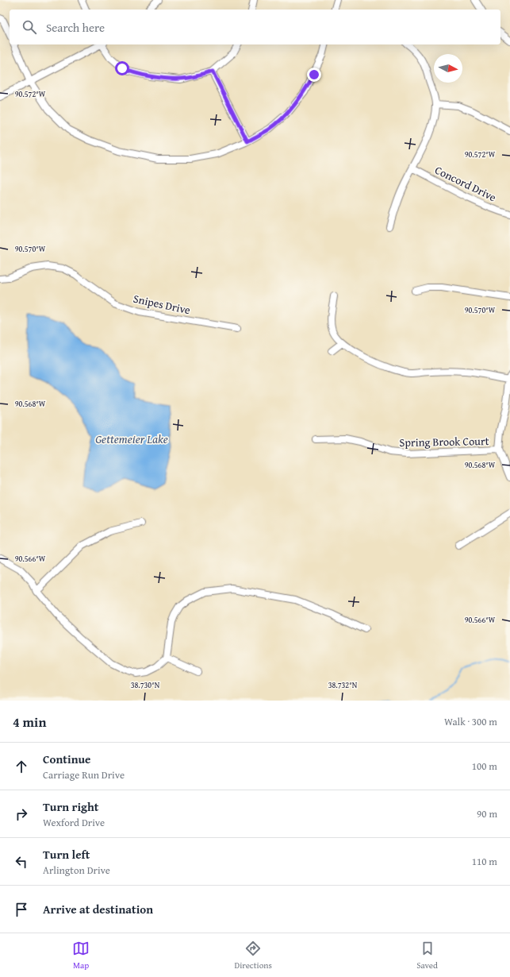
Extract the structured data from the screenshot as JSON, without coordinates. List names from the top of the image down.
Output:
{
  "streets": {
    "street": ["Concord Drive", "Snipes Drive", "Spring Brook Court"]
  },
  "water": ["Gettemeier Lake"],
  "north": "right",
  "page": {
    "search": "Search here",
    "heading": ["4 min", "Walk · 300 m"],
    "list": [
      ["Continue", "Carriage Run Drive", "100 m"],
      ["Turn right", "Wexford Drive", "90 m"],
      ["Turn left", "Arlington Drive", "110 m"],
      "Arrive at destination"
    ],
    "nav": ["Map", "Directions", "Saved"]
  },
  "coordinates": [
    "90.572°W",
    "90.570°W",
    "90.568°W",
    "90.566°W",
    "38.730°N",
    "38.732°N"
  ]
}
